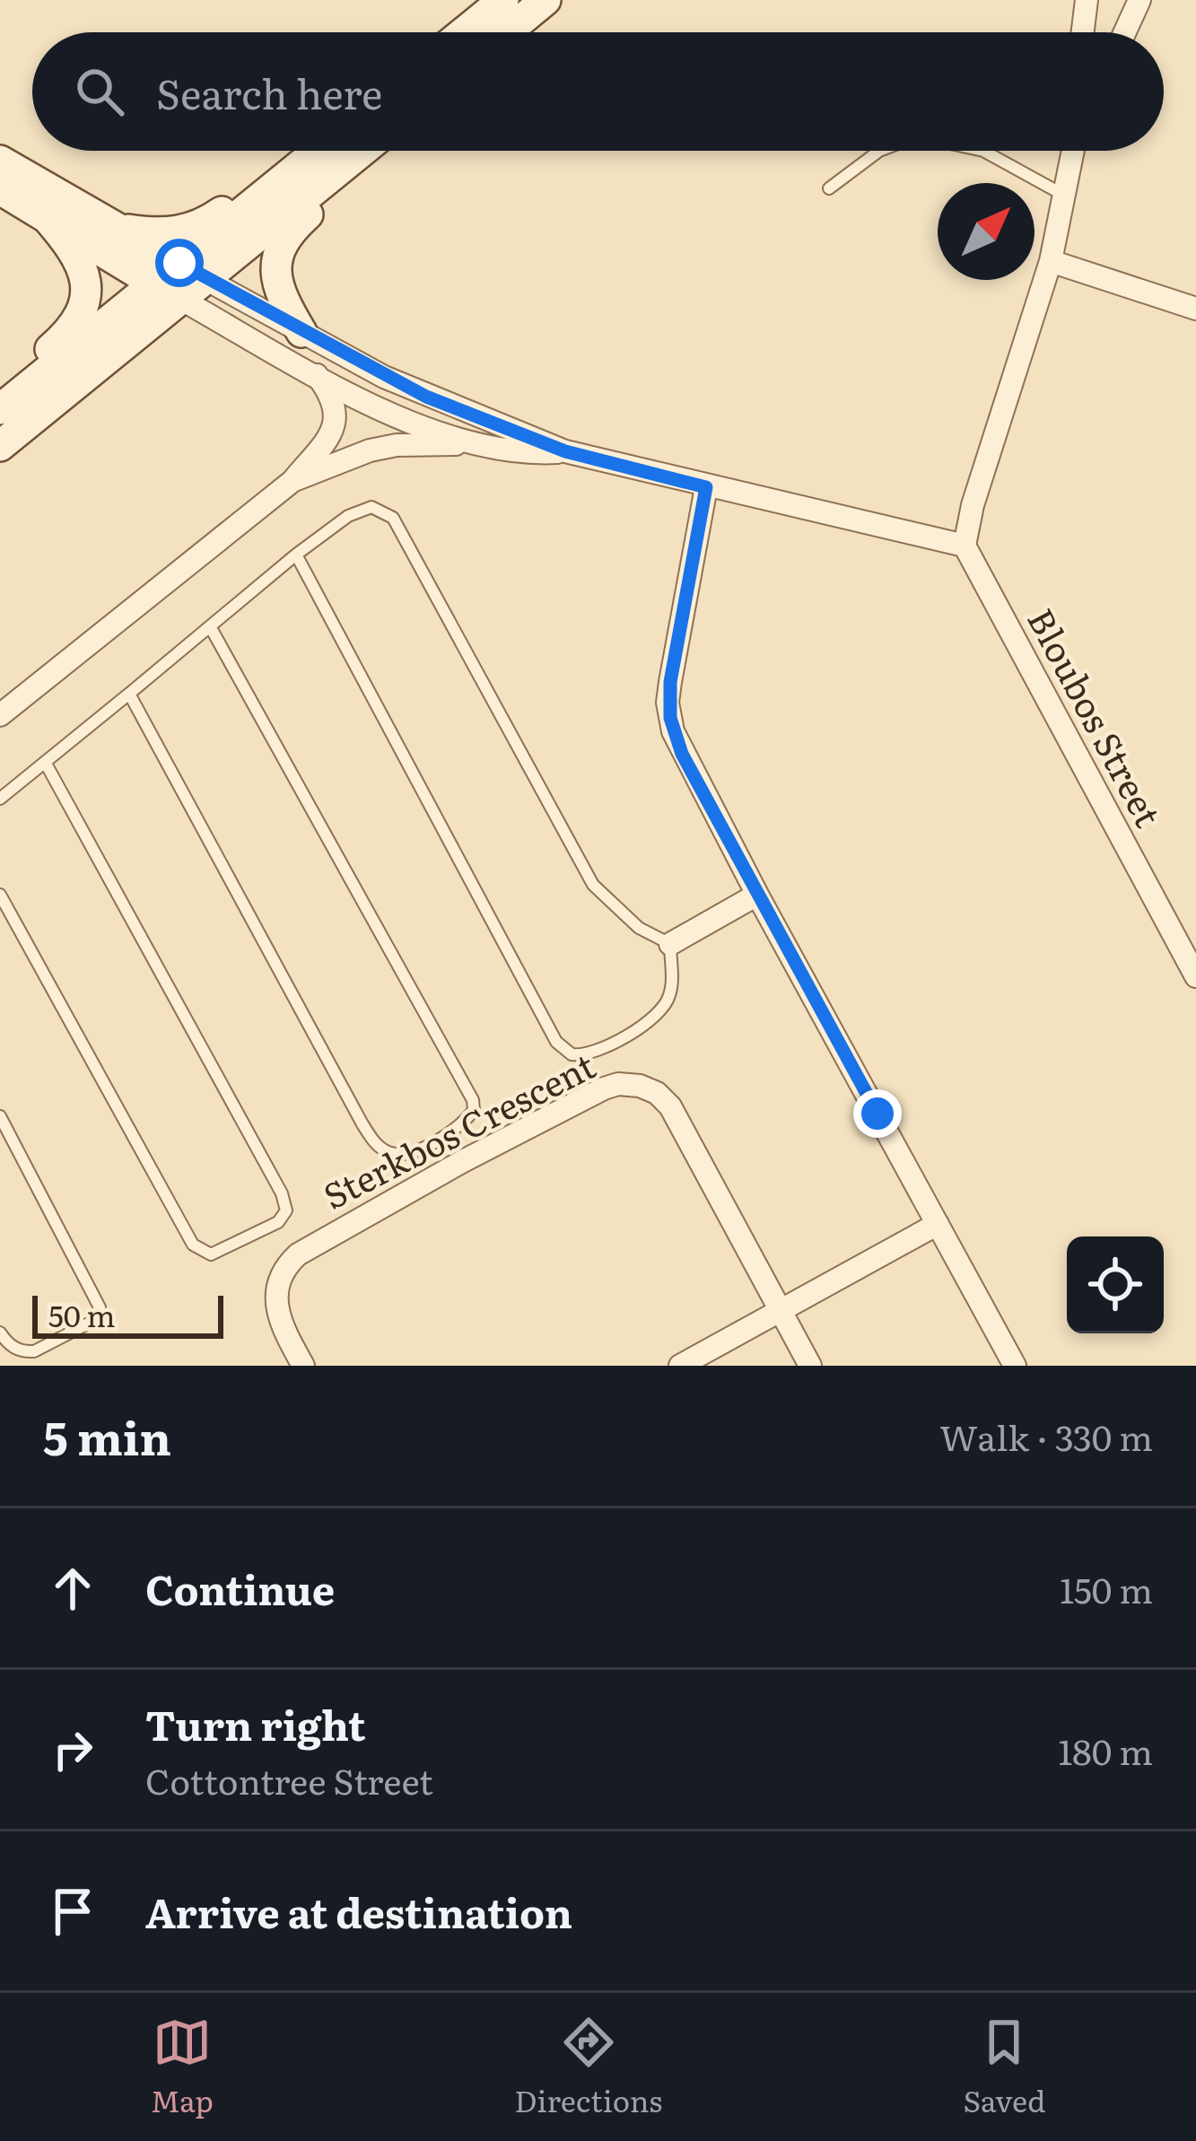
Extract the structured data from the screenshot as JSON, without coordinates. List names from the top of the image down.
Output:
{
  "streets": {
    "street": ["Bloubos Street", "Sterkbos Crescent"]
  },
  "scale_bar": "50 m",
  "north": "top right",
  "page": {
    "search": "Search here",
    "scale": "50 m",
    "heading": ["5 min", "Walk · 330 m"],
    "list": [
      ["Continue", "150 m"],
      ["Turn right", "Cottontree Street", "180 m"],
      "Arrive at destination"
    ],
    "nav": ["Map", "Directions", "Saved"]
  }
}
